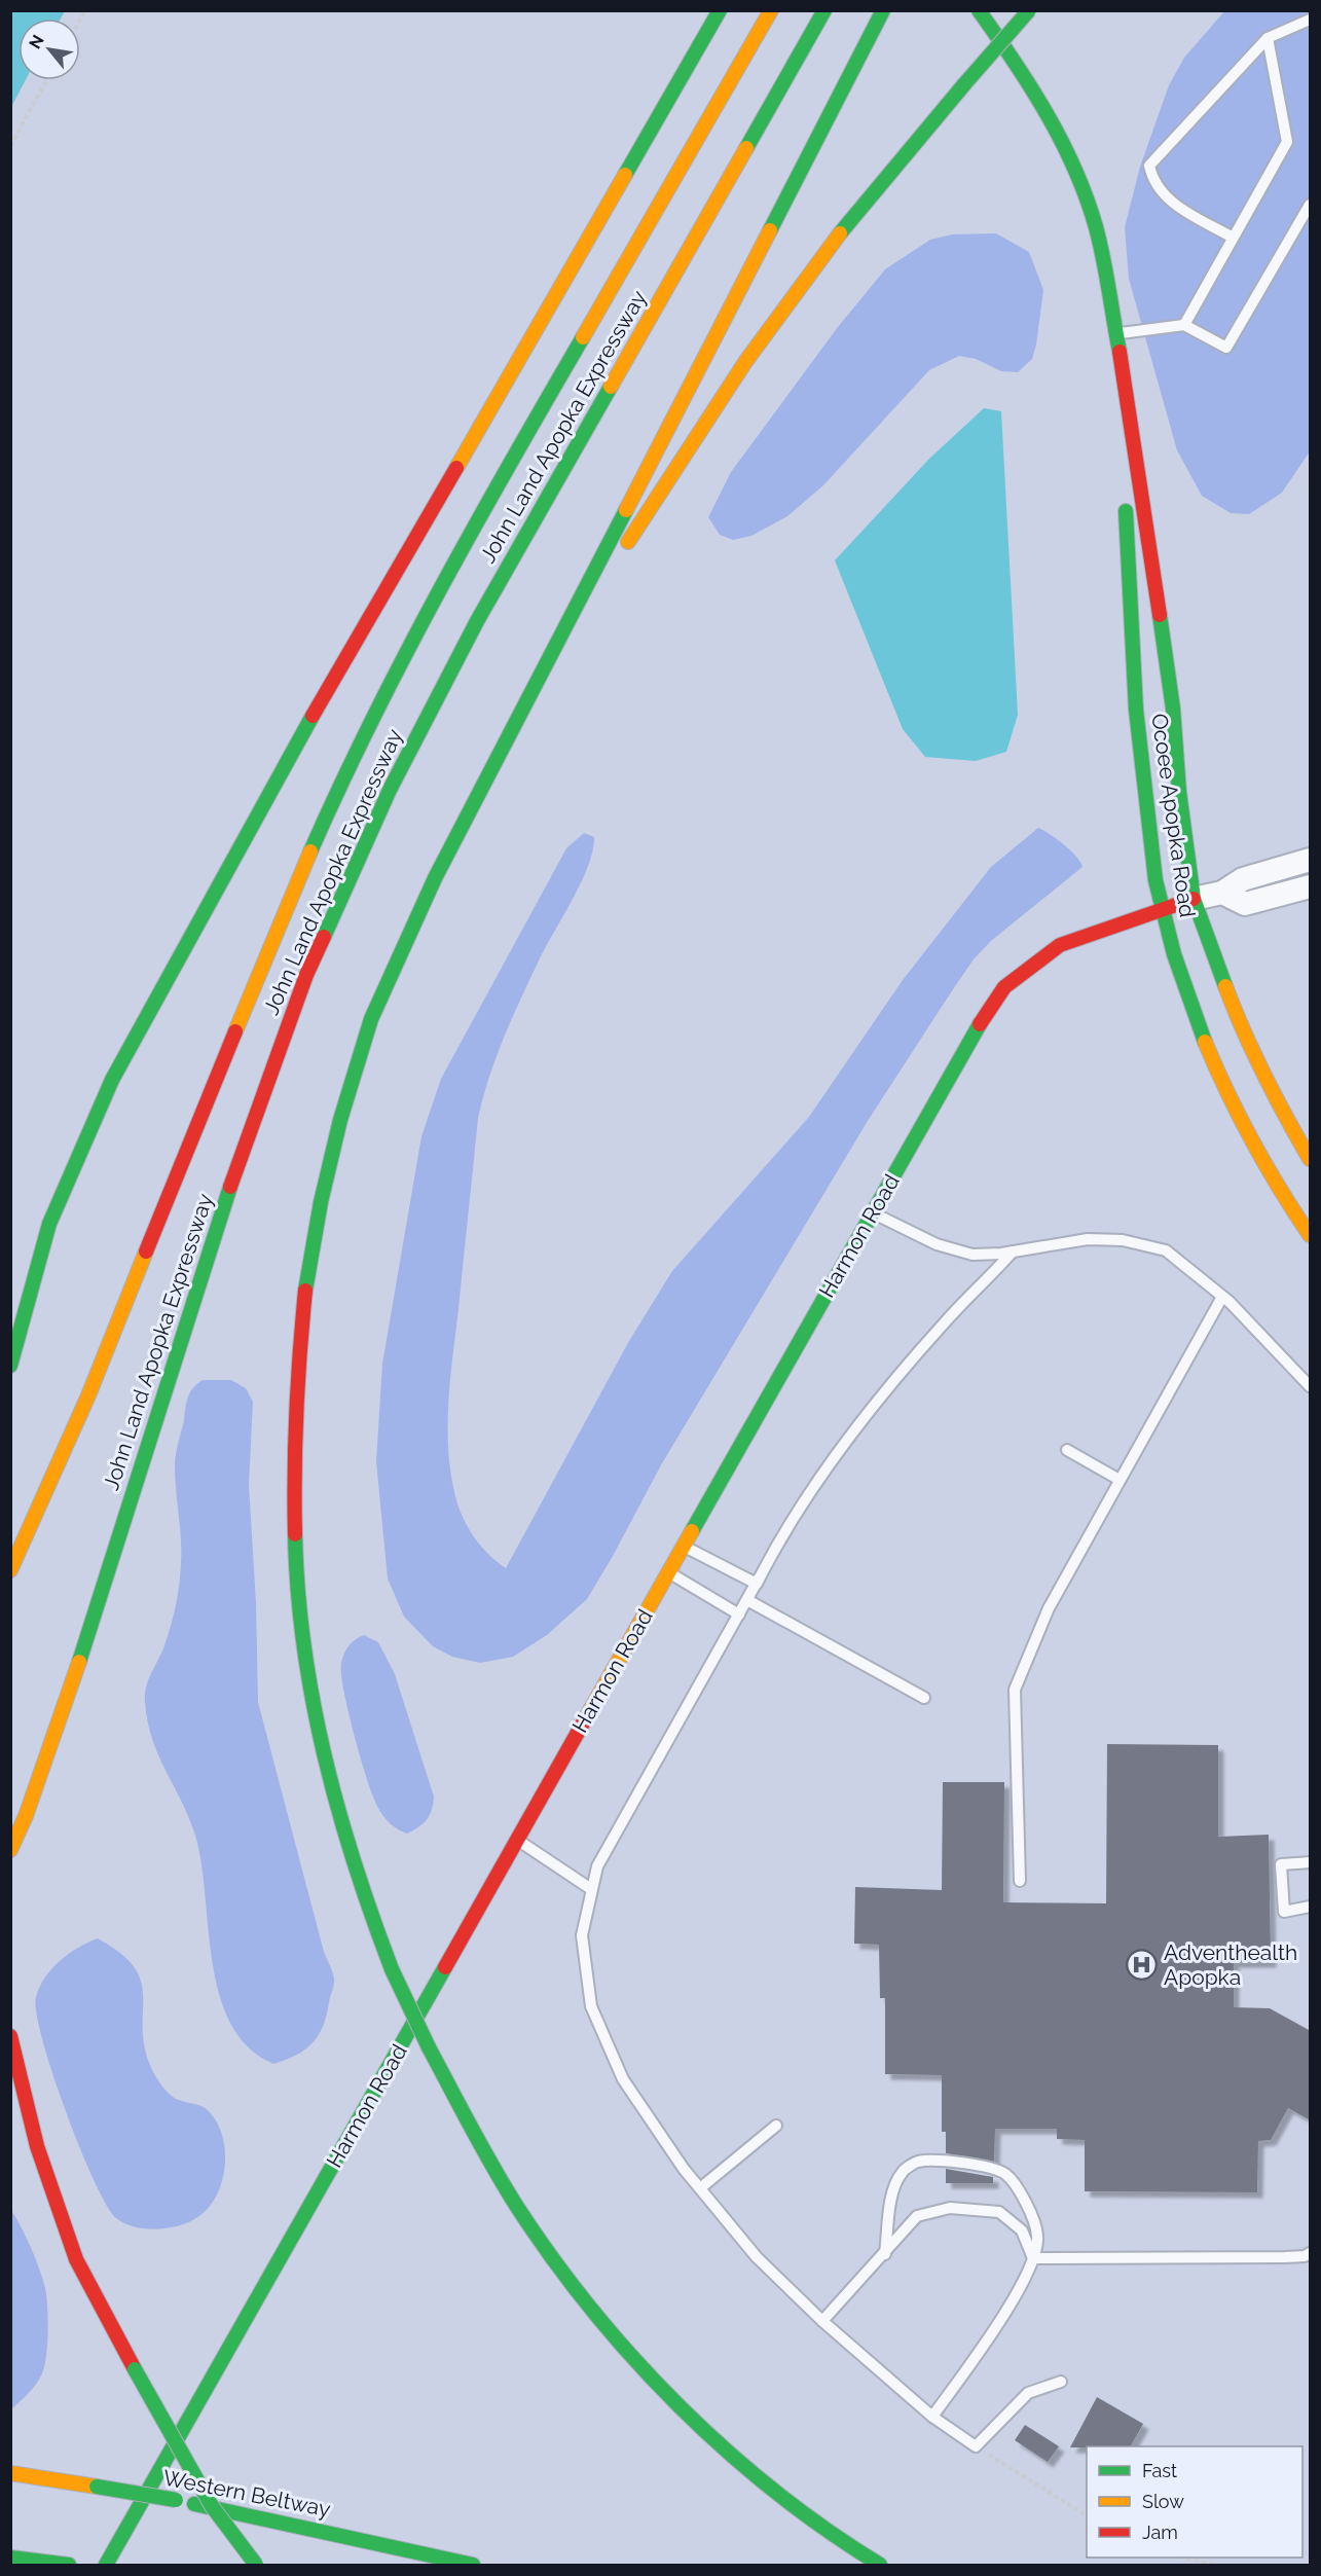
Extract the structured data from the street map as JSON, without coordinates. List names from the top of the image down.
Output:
{
  "streets": {
    "main road": [
      "John Land Apopka Expressway",
      "Ocoee Apopka Road",
      "Harmon Road",
      "Western Beltway"
    ]
  },
  "crossings": [
    ["Ocoee Apopka Road", "Harmon Road"]
  ],
  "places": {
    "hospital": ["Adventhealth Apopka"]
  },
  "legend": ["Fast", "Slow", "Jam"],
  "north": "top left"
}
